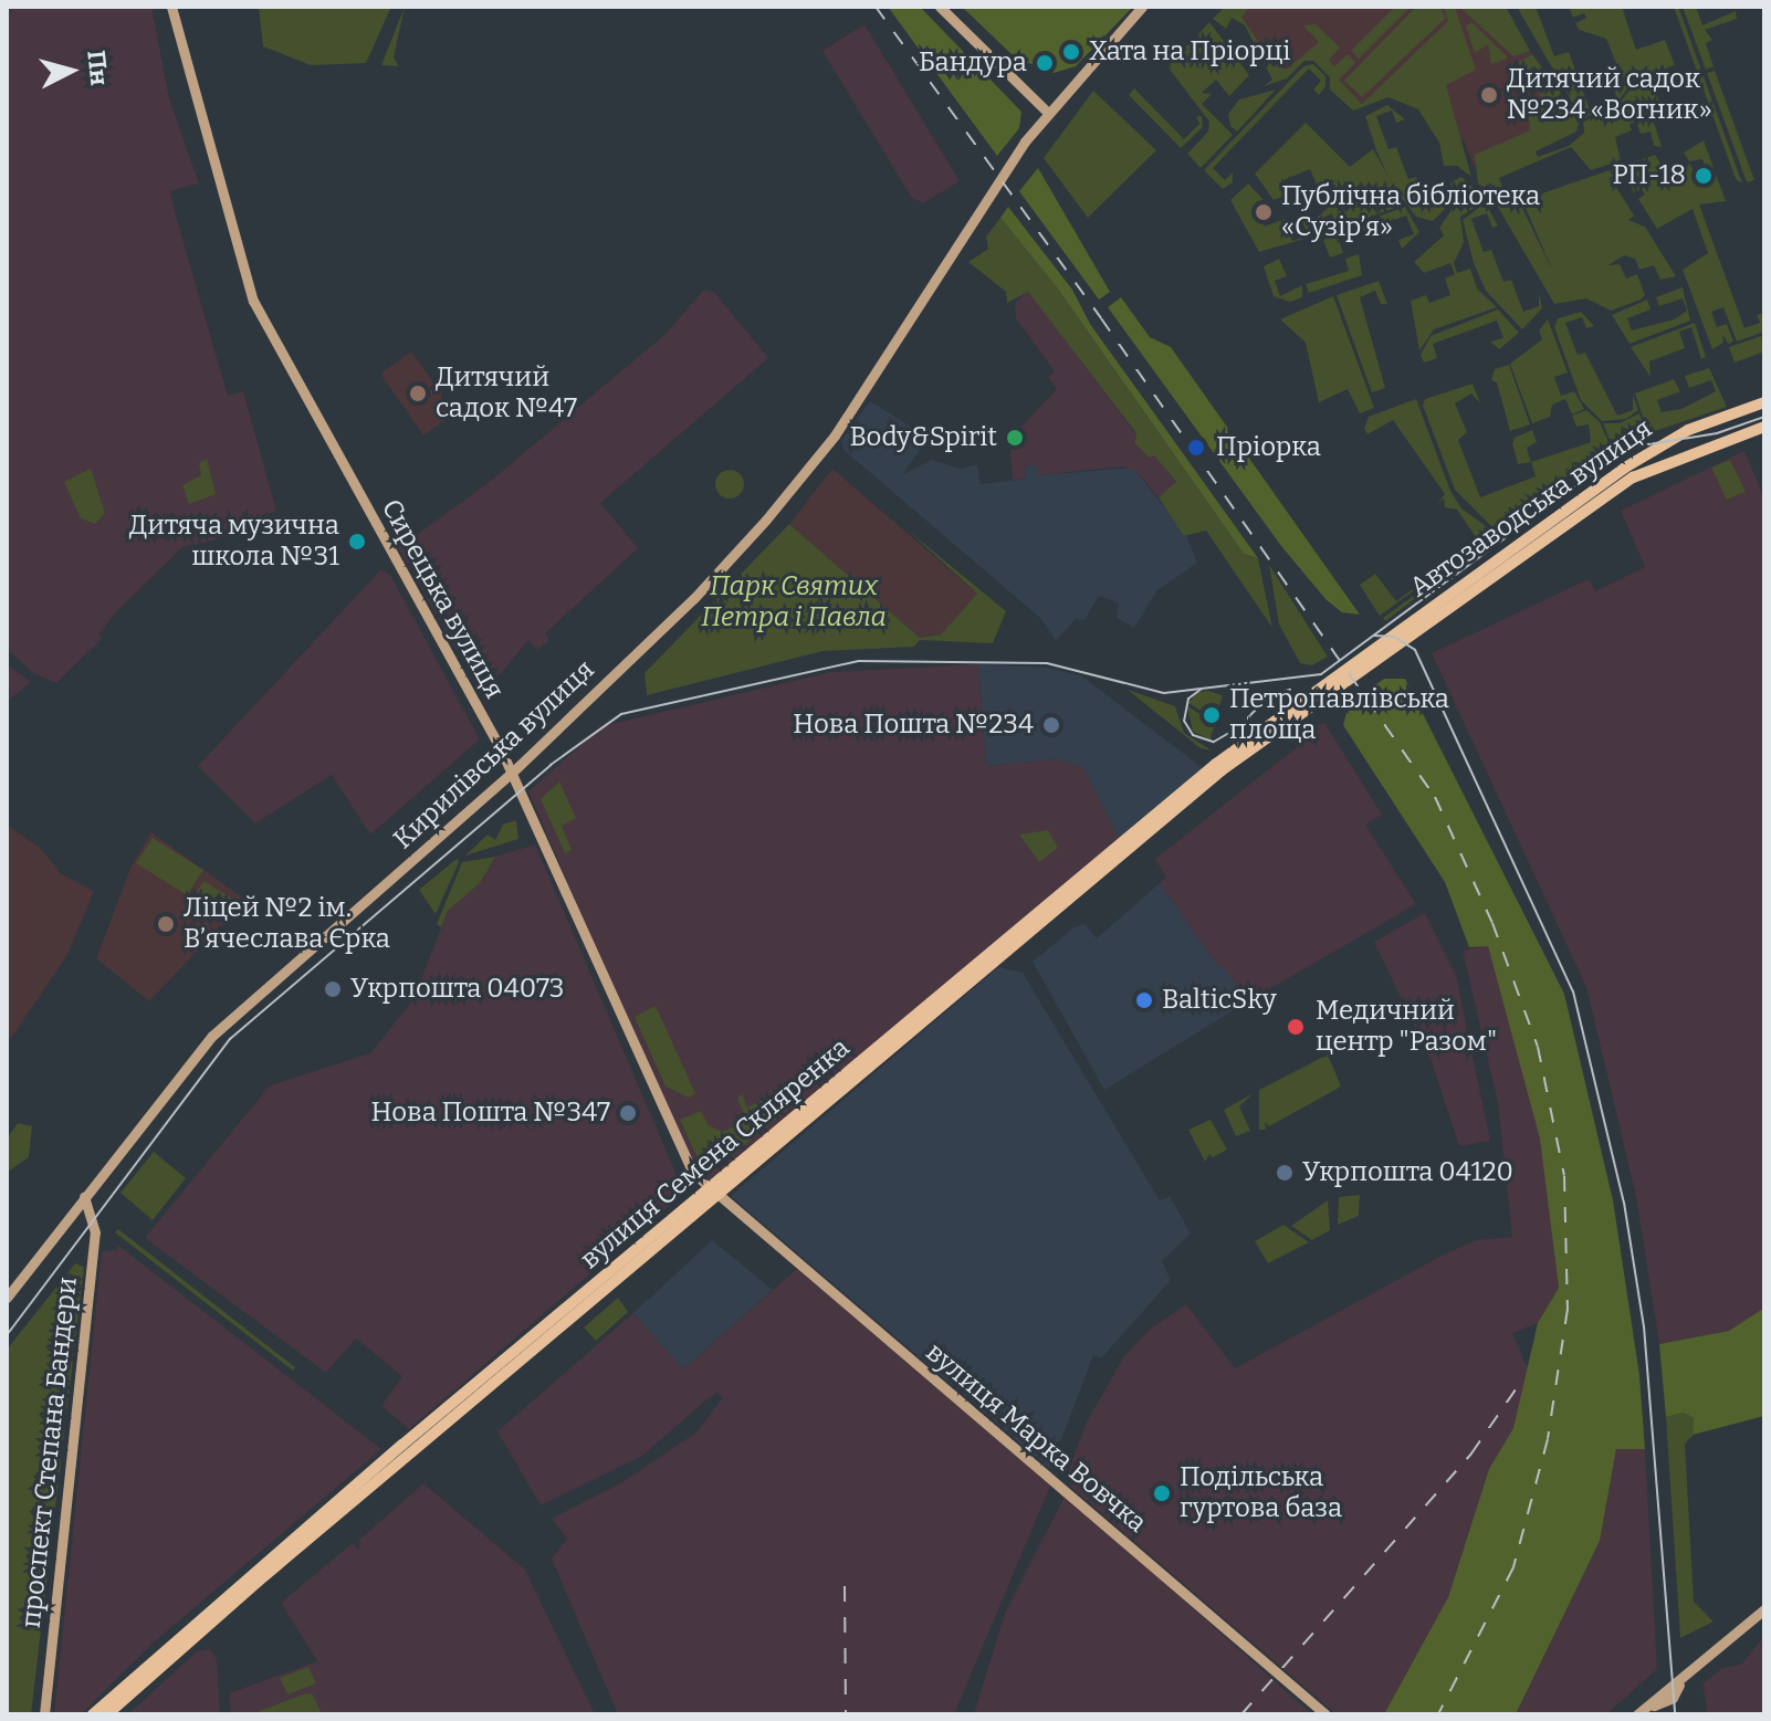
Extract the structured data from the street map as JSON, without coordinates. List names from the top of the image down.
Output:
{
  "streets": {
    "main road": [
      "Автозаводська вулиця",
      "Сирецька вулиця",
      "Кирилівська вулиця",
      "вулиця Семена Скляренка",
      "вулиця Марка Вовчка",
      "проспект Степана Бандери"
    ]
  },
  "crossings": [
    ["Автозаводська вулиця", "вулиця Семена Скляренка"],
    ["Сирецька вулиця", "Кирилівська вулиця"],
    ["Сирецька вулиця", "вулиця Семена Скляренка"],
    ["Сирецька вулиця", "вулиця Марка Вовчка"],
    ["Кирилівська вулиця", "проспект Степана Бандери"],
    ["вулиця Семена Скляренка", "вулиця Марка Вовчка"]
  ],
  "parks": ["Парк Святих Петра і Павла"],
  "places": [
    "Хата на Пріорці",
    "Бандура",
    "Дитячий садок №234 «Вогник»",
    "РП-18",
    "Публічна бібліотека «Сузір’я»",
    "Дитячий садок №47",
    "Body&Spirit",
    "Пріорка",
    "Дитяча музична школа №31",
    "Петропавлівська площа",
    "Нова Пошта №234",
    "Ліцей №2 ім. В’ячеслава Єрка",
    "Укрпошта 04073",
    "BalticSky",
    "Медичний центр \"Разом\"",
    "Нова Пошта №347",
    "Укрпошта 04120",
    "Подільська гуртова база"
  ],
  "north": "right"
}
